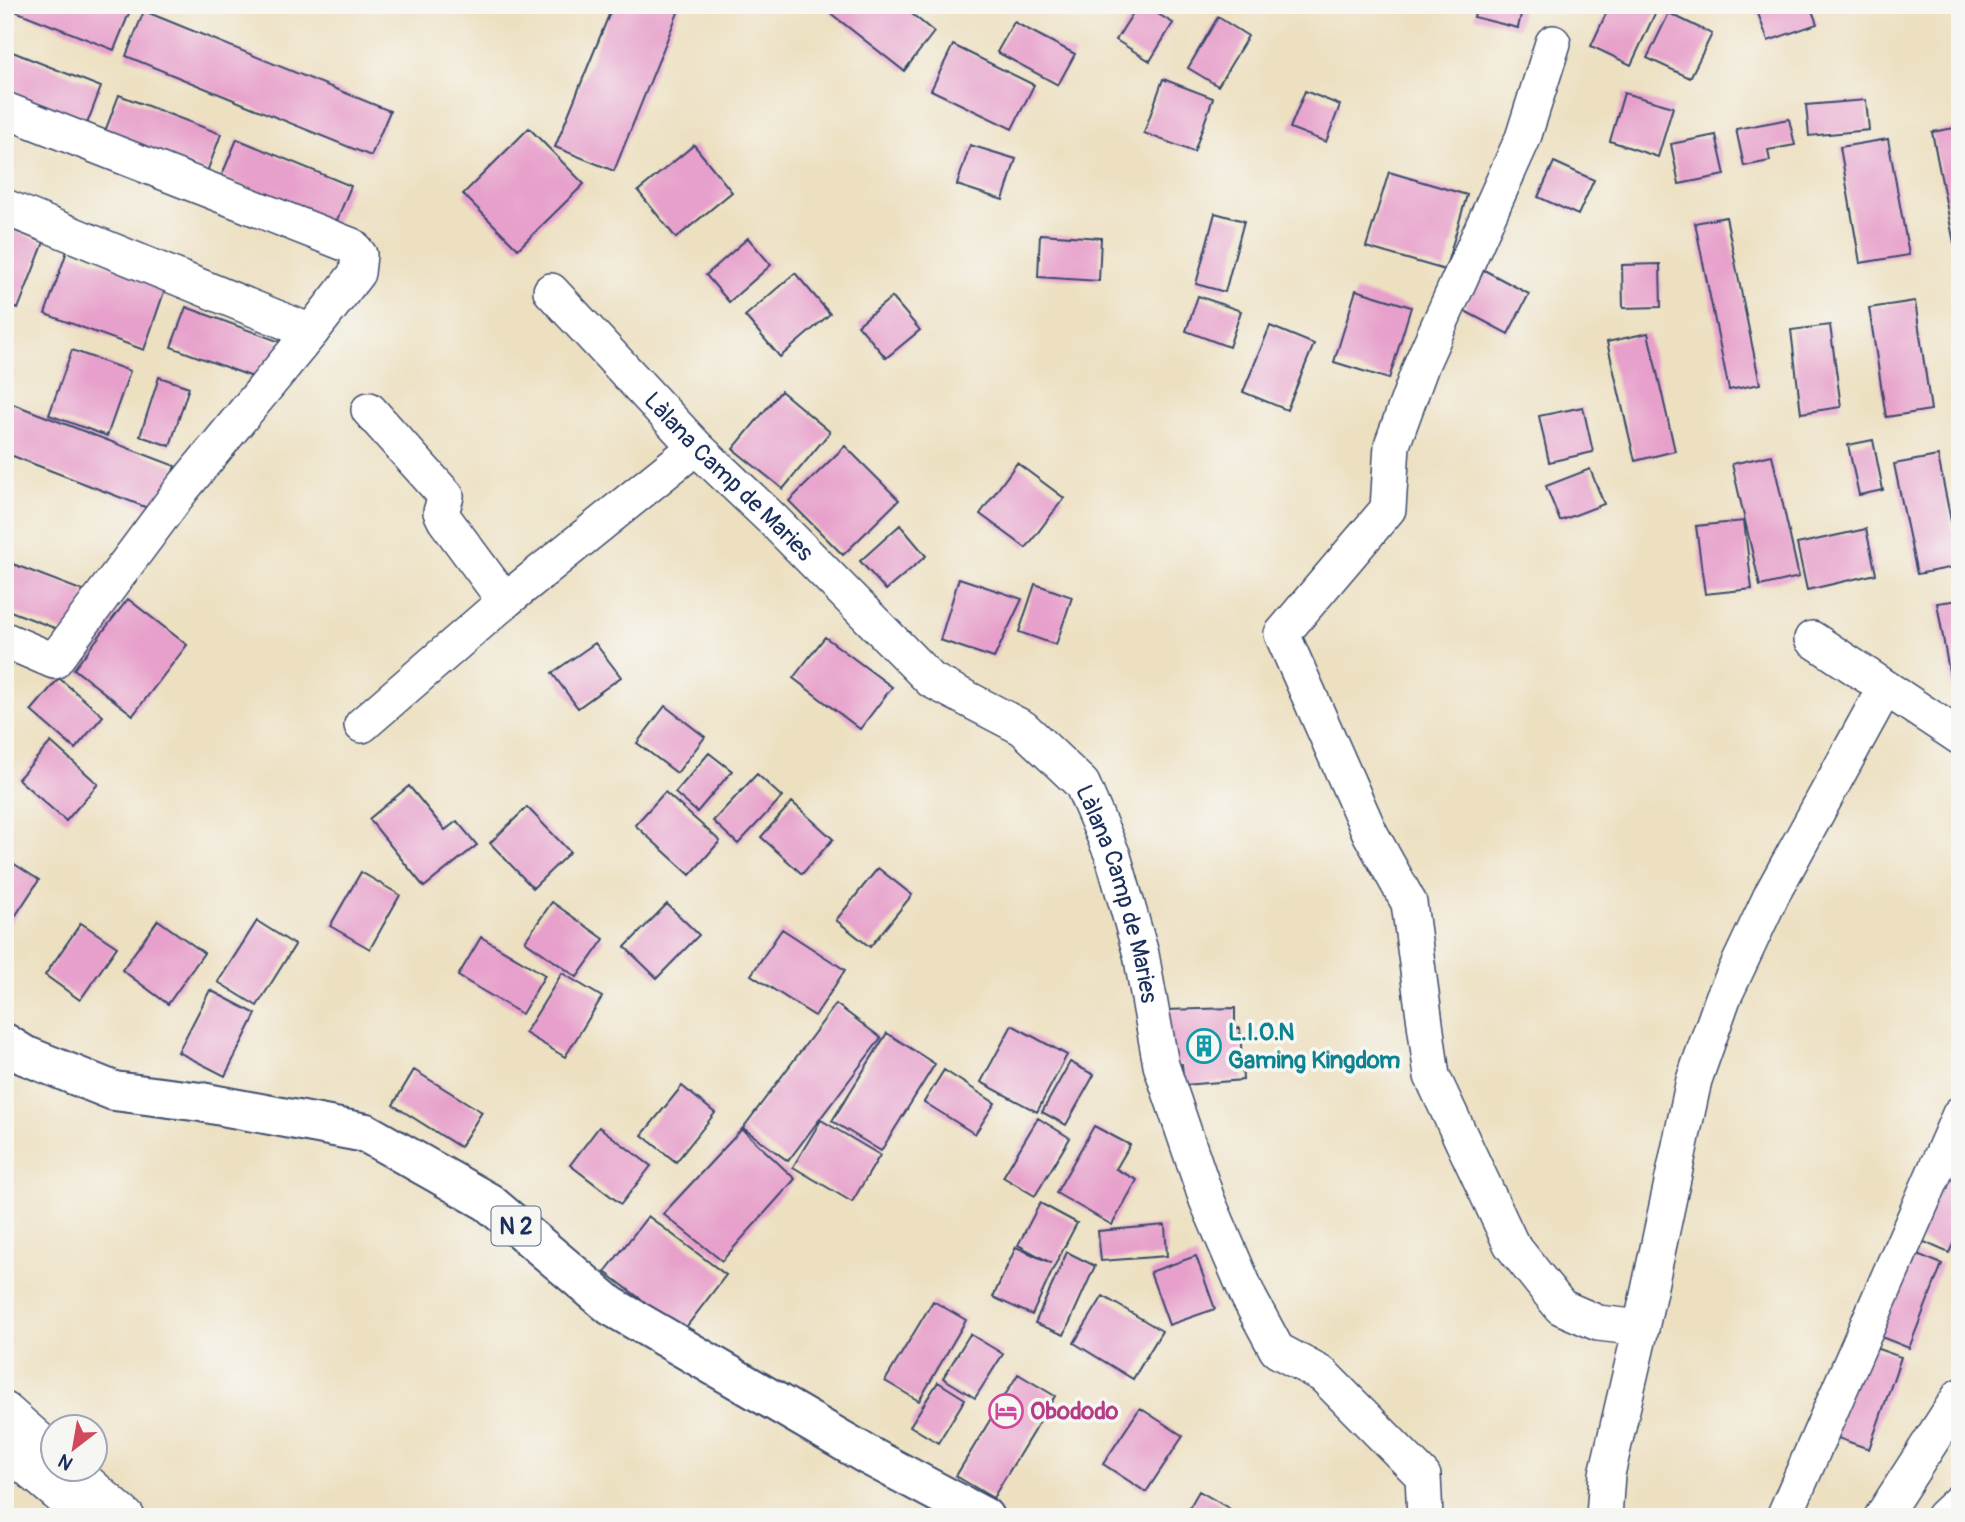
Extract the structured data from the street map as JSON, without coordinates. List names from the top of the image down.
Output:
{
  "streets": {
    "main road": ["N 2"],
    "street": ["Làlana Camp de Maries"]
  },
  "places": {
    "building": ["L.I.O.N Gaming Kingdom"],
    "hotel": ["Obododo"]
  },
  "north": "bottom left"
}
